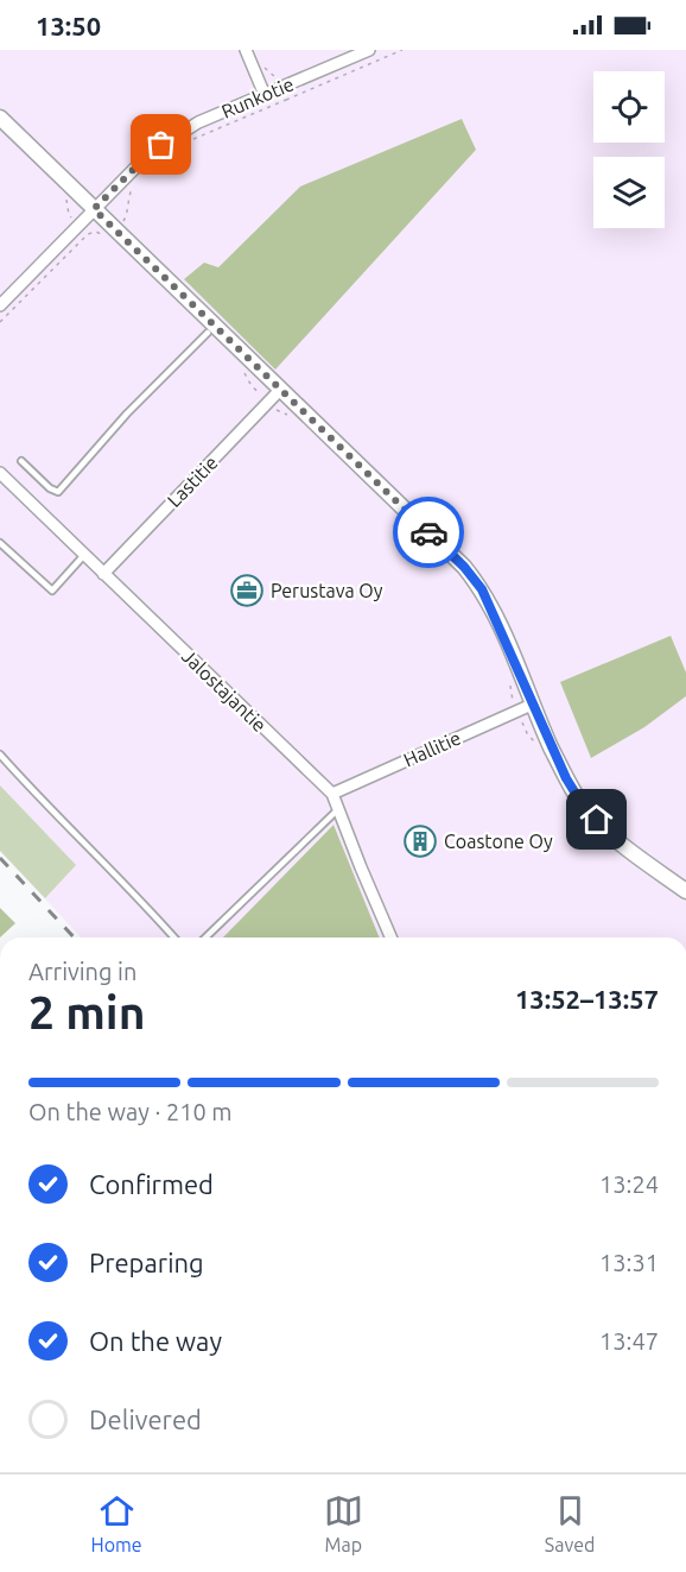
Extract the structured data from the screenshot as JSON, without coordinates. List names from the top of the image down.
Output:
{
  "streets": {
    "street": [
      "Runkotie",
      "Lastitie",
      "Jalostajantie",
      "Hallitie"
    ]
  },
  "crossings": [
    ["Lastitie", "Jalostajantie"],
    ["Jalostajantie", "Hallitie"]
  ],
  "places": {
    "office": ["Perustava Oy"],
    "building": ["Coastone Oy"]
  },
  "page": {
    "status": "13:50",
    "heading": ["2 min", "Arriving in", "13:52–13:57"],
    "bar": "On the way · 210 m",
    "list": [
      ["Confirmed", "13:24"],
      ["Preparing", "13:31"],
      ["On the way", "13:47"],
      "Delivered"
    ],
    "tabs": ["Home", "Map", "Saved"]
  }
}
